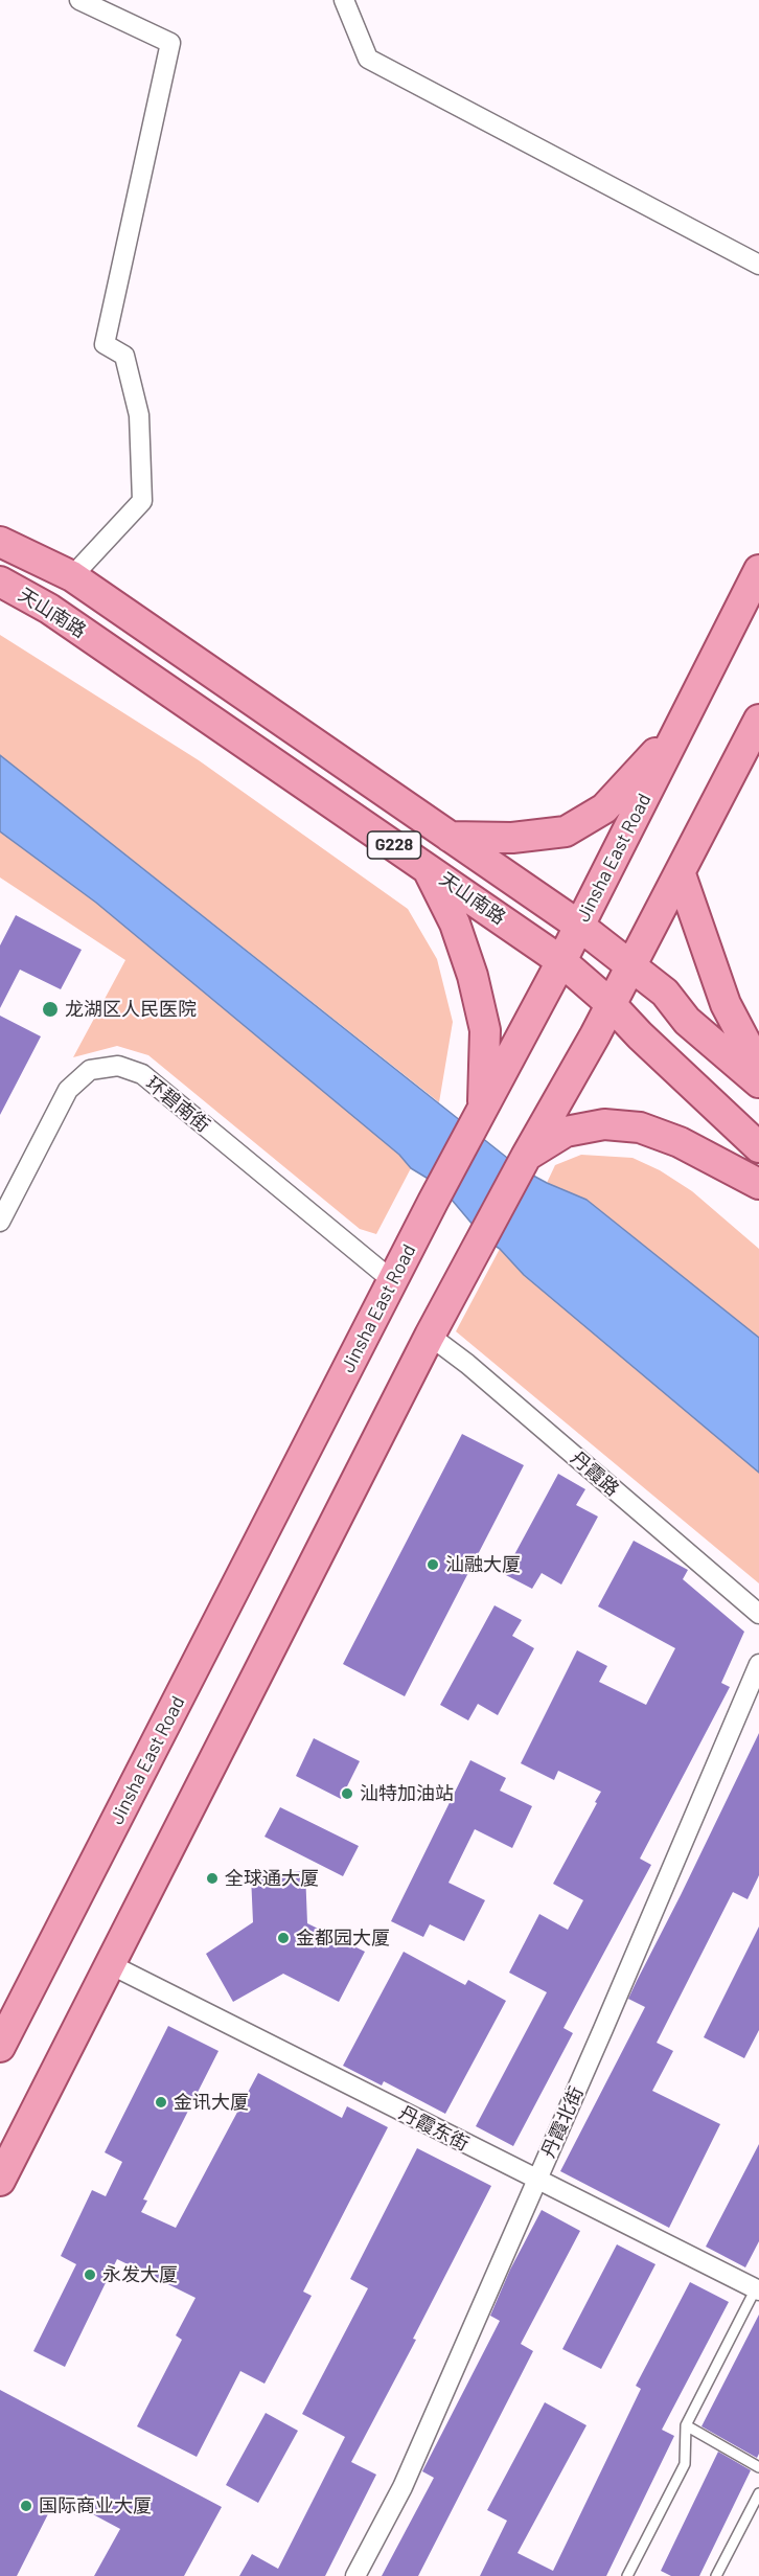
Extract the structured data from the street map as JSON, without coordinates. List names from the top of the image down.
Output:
{
  "streets": {
    "main road": ["天山南路", "G228", "Jinsha East Road"],
    "street": [
      "环碧南街",
      "丹霞路",
      "丹霞北街",
      "丹霞东街"
    ]
  },
  "crossings": [
    ["天山南路", "Jinsha East Road"],
    ["Jinsha East Road", "环碧南街"],
    ["丹霞北街", "丹霞东街"]
  ],
  "places": [
    "龙湖区人民医院",
    "汕融大厦",
    "汕特加油站",
    "全球通大厦",
    "金都园大厦",
    "金讯大厦",
    "永发大厦",
    "国际商业大厦"
  ]
}
